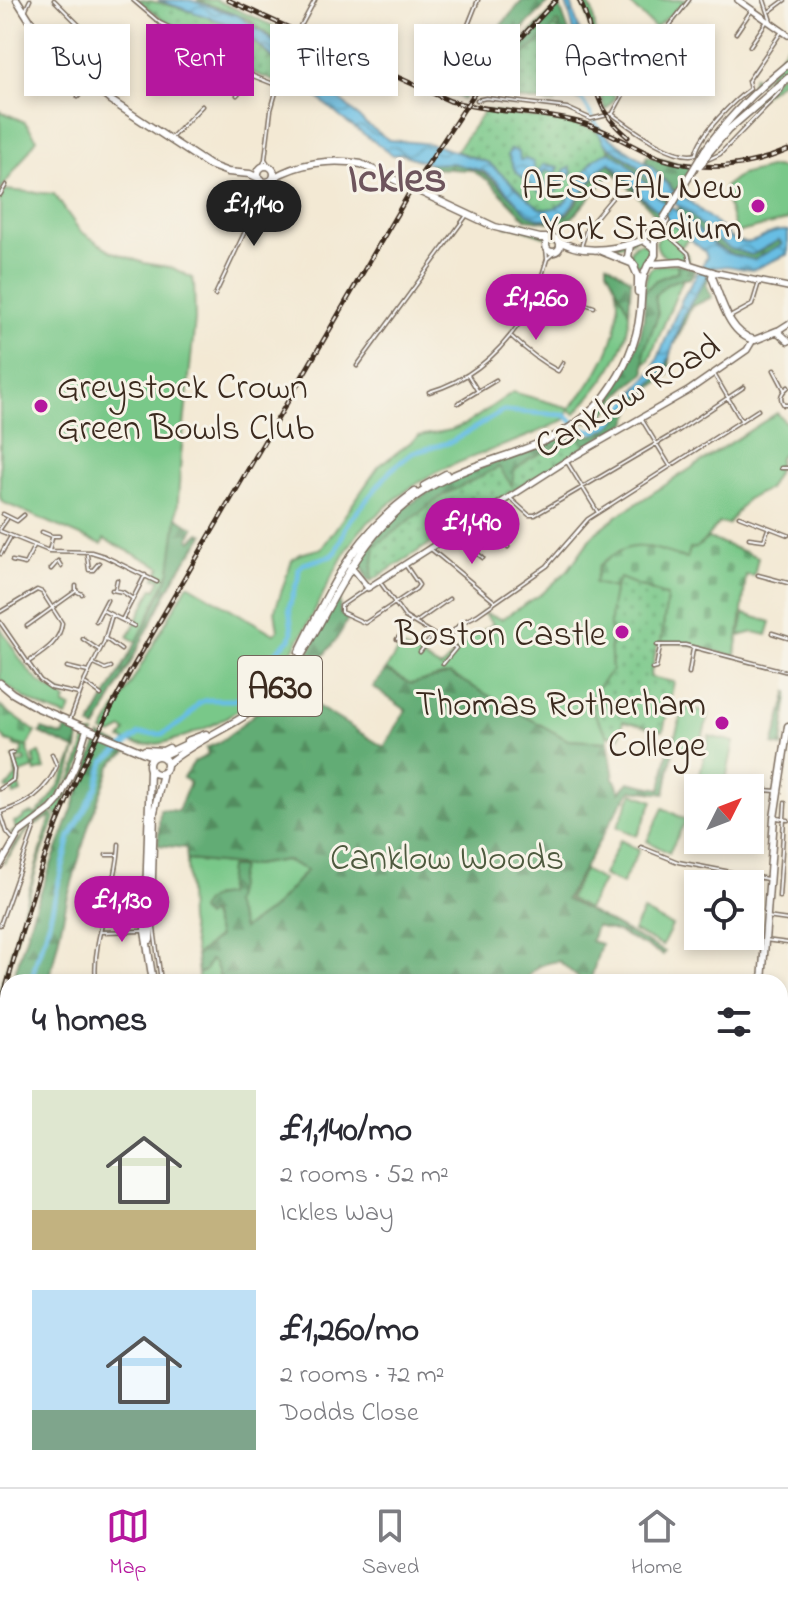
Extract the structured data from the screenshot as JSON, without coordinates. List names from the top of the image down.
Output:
{
  "streets": {
    "main road": ["Canklow Road", "A630"]
  },
  "districts": ["Ickles"],
  "parks": ["Canklow Woods"],
  "places": [
    "AESSEAL New York Stadium",
    "Greystock Crown Green Bowls Club",
    "Boston Castle",
    "Thomas Rotherham College"
  ],
  "north": "top right",
  "page": {
    "chip": [
      "Buy",
      "Rent",
      "Filters",
      "New",
      "Apartment"
    ],
    "price": [
      "£1,140",
      "£1,260",
      "£1,490",
      "£1,130"
    ],
    "heading": "4 homes",
    "list": [
      {
        "name": "£1,140/mo",
        "note": "2 rooms · 52 m² · Ickles Way"
      },
      {
        "name": "£1,260/mo",
        "note": "2 rooms · 72 m² · Dodds Close"
      }
    ],
    "tabs": ["Map", "Saved", "Home"]
  }
}
